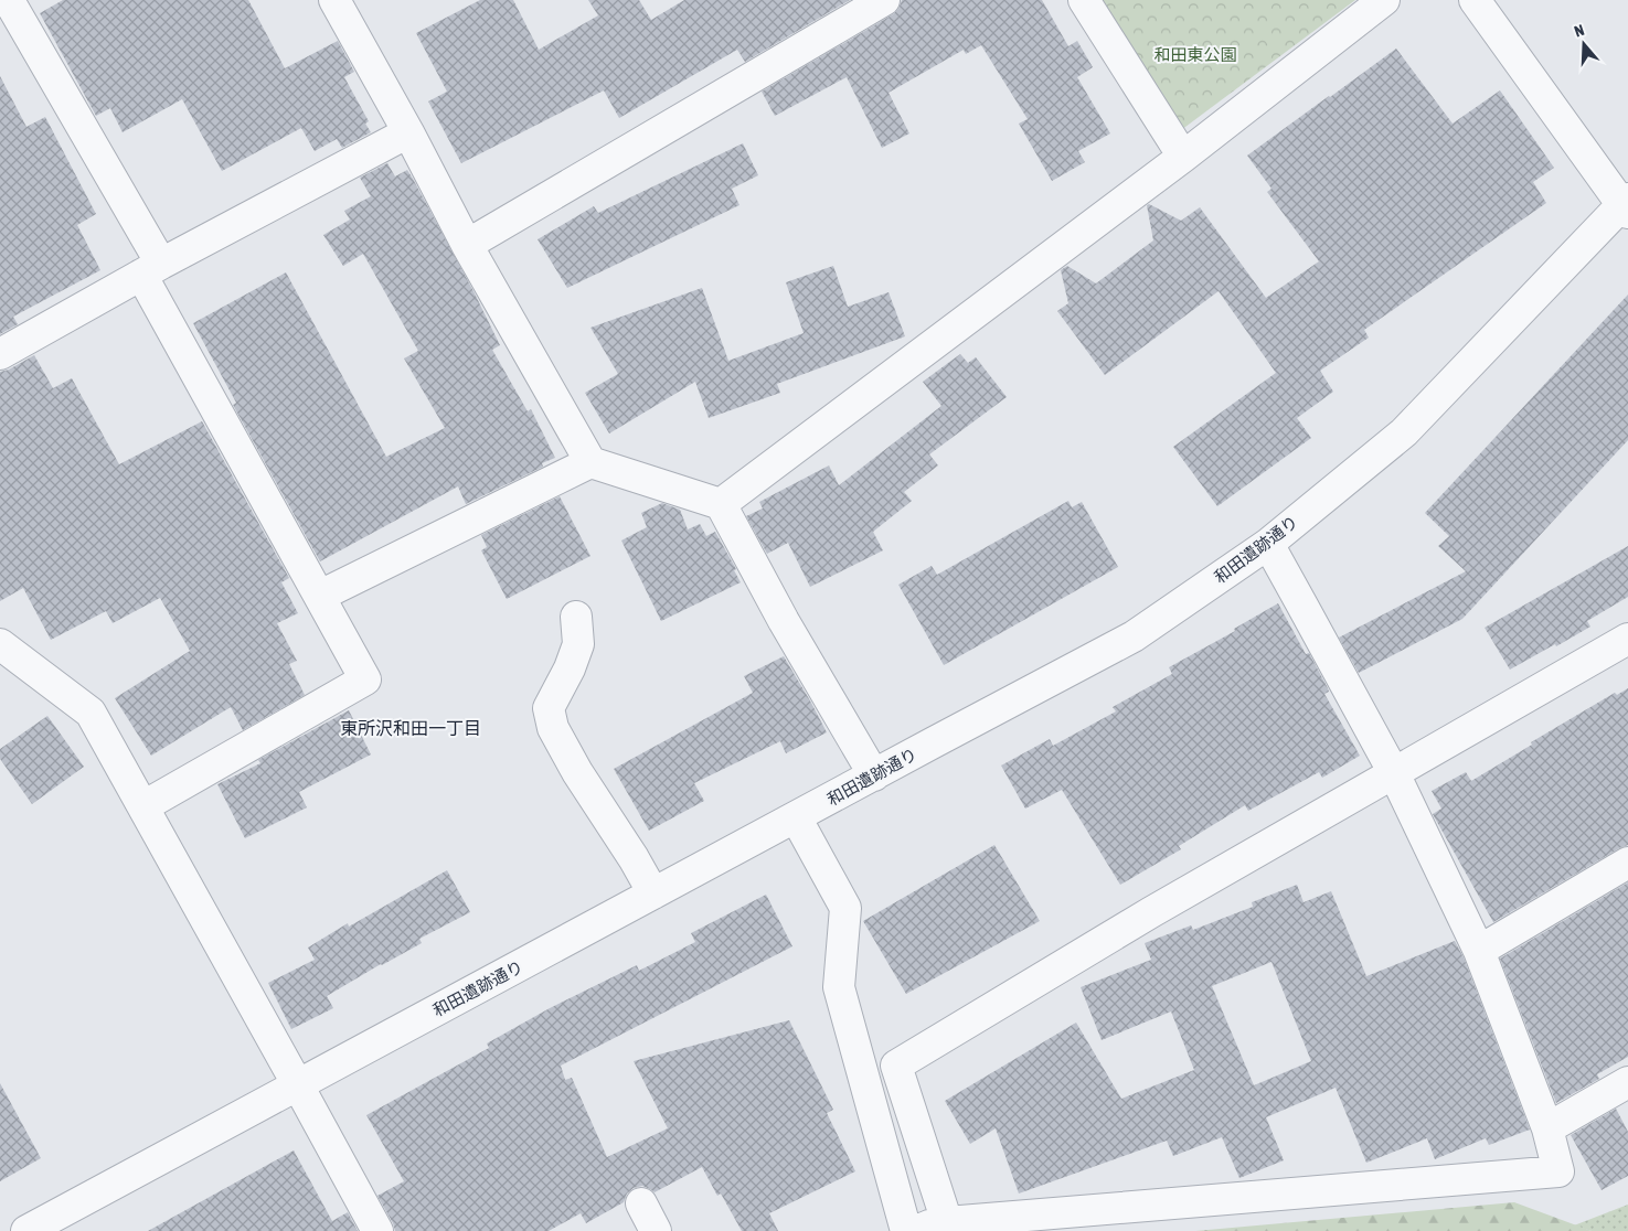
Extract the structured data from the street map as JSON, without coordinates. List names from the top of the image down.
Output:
{
  "streets": {
    "street": ["和田遺跡通り"]
  },
  "districts": ["東所沢和田一丁目"],
  "parks": ["和田東公園"],
  "north": "top"
}
